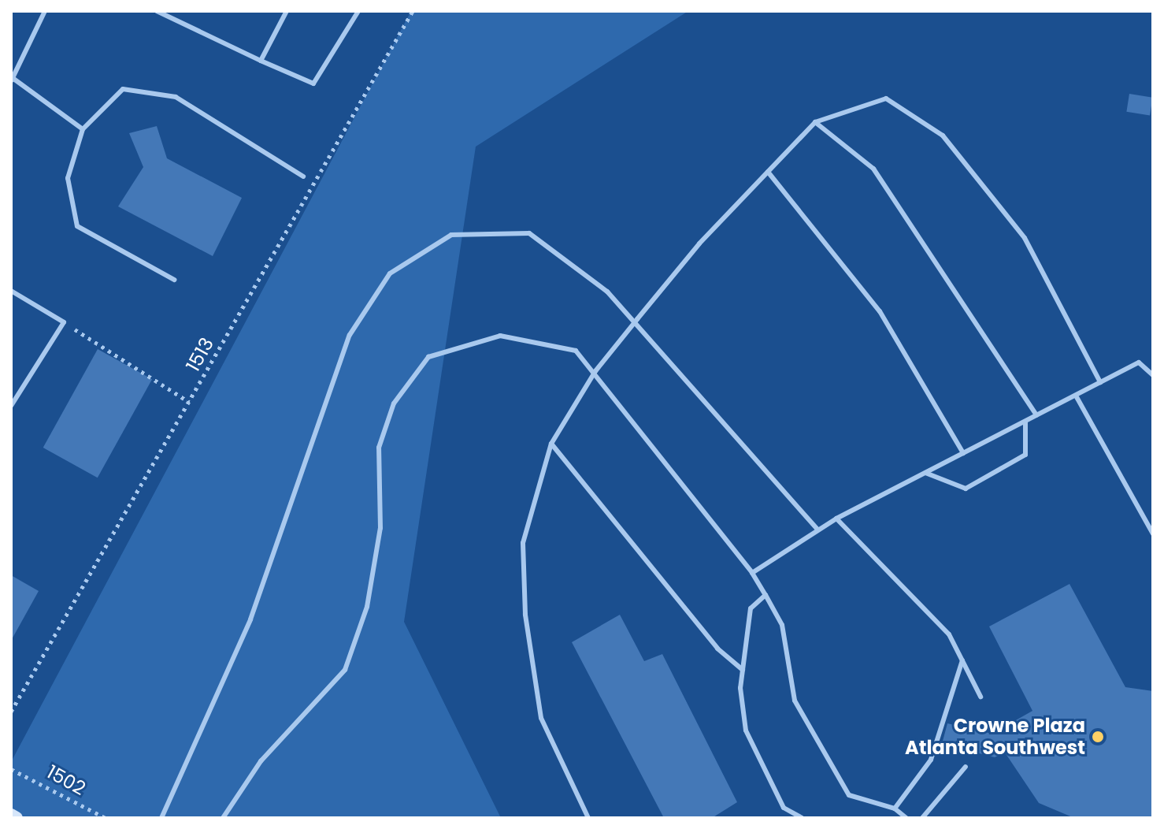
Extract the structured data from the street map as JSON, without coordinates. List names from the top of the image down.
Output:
{
  "streets": {
    "path": ["1513", "1502"]
  },
  "places": ["Crowne Plaza Atlanta Southwest"]
}
